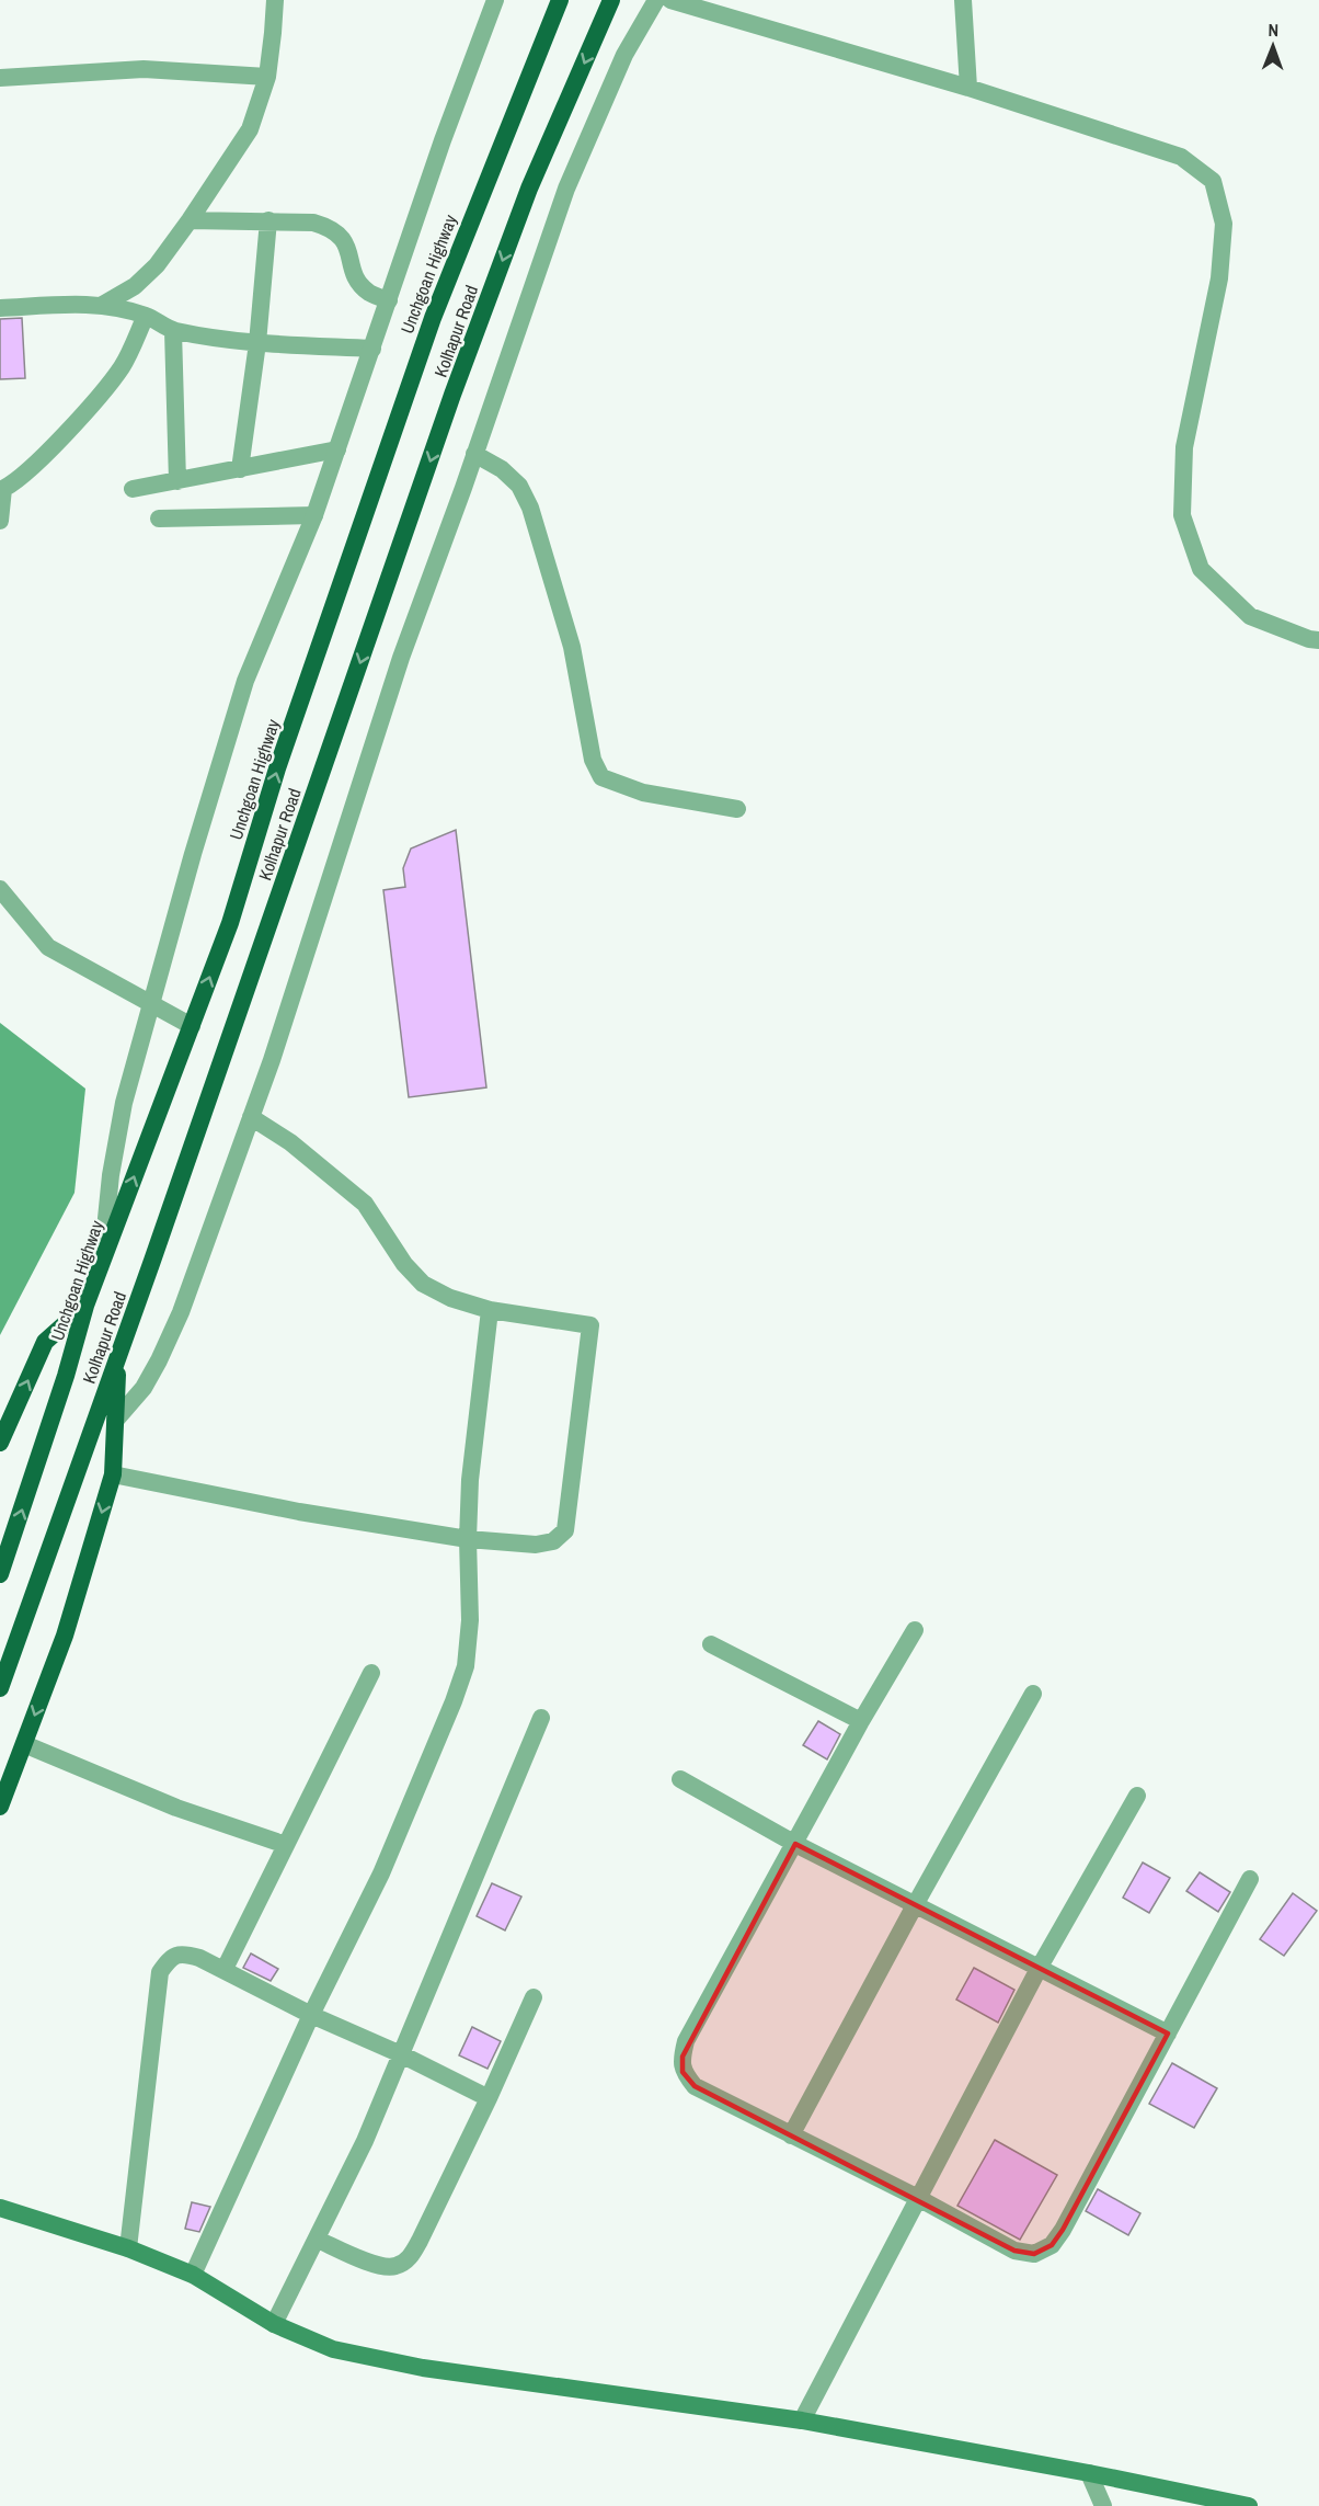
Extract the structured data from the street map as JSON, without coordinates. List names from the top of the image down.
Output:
{
  "streets": {
    "highway": ["Unchgoan Highway", "Kolhapur Road"]
  },
  "one_way": ["Unchgoan Highway", "Kolhapur Road"],
  "north": "top"
}
